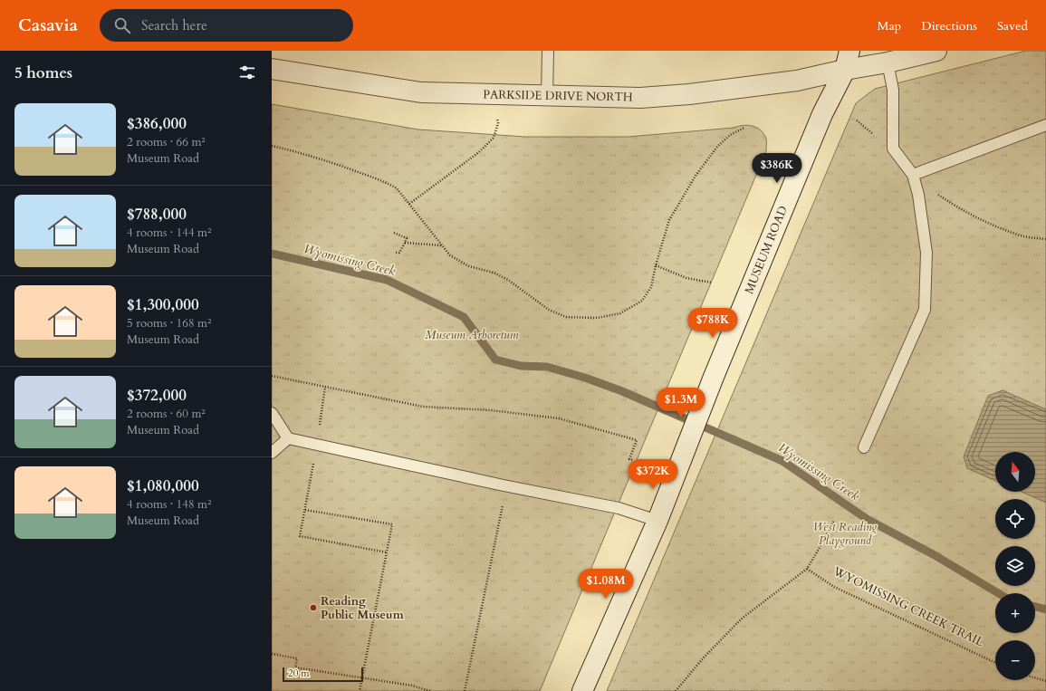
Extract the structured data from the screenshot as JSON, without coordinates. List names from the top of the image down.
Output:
{
  "streets": {
    "main road": ["PARKSIDE DRIVE NORTH", "MUSEUM ROAD"],
    "path": ["WYOMISSING CREEK TRAIL"]
  },
  "crossings": [
    ["PARKSIDE DRIVE NORTH", "MUSEUM ROAD"]
  ],
  "water": ["Wyomissing Creek"],
  "parks": ["Museum Arboretum", "West Reading Playground"],
  "places": ["Reading Public Museum"],
  "scale_bar": "20 m",
  "north": "top",
  "page": {
    "header": "Casavia",
    "search": "Search here",
    "nav": ["Map", "Directions", "Saved"],
    "heading": "5 homes",
    "list": [
      {
        "name": "$386,000",
        "note": "2 rooms · 66 m² · Museum Road"
      },
      {
        "name": "$788,000",
        "note": "4 rooms · 144 m² · Museum Road"
      },
      {
        "name": "$1,300,000",
        "note": "5 rooms · 168 m² · Museum Road"
      },
      {
        "name": "$372,000",
        "note": "2 rooms · 60 m² · Museum Road"
      },
      {
        "name": "$1,080,000",
        "note": "4 rooms · 148 m² · Museum Road"
      }
    ],
    "price": [
      "$386K",
      "$788K",
      "$1.3M",
      "$372K",
      "$1.08M"
    ],
    "map_buttons": ["+", "−"],
    "scale": "20 m"
  }
}
